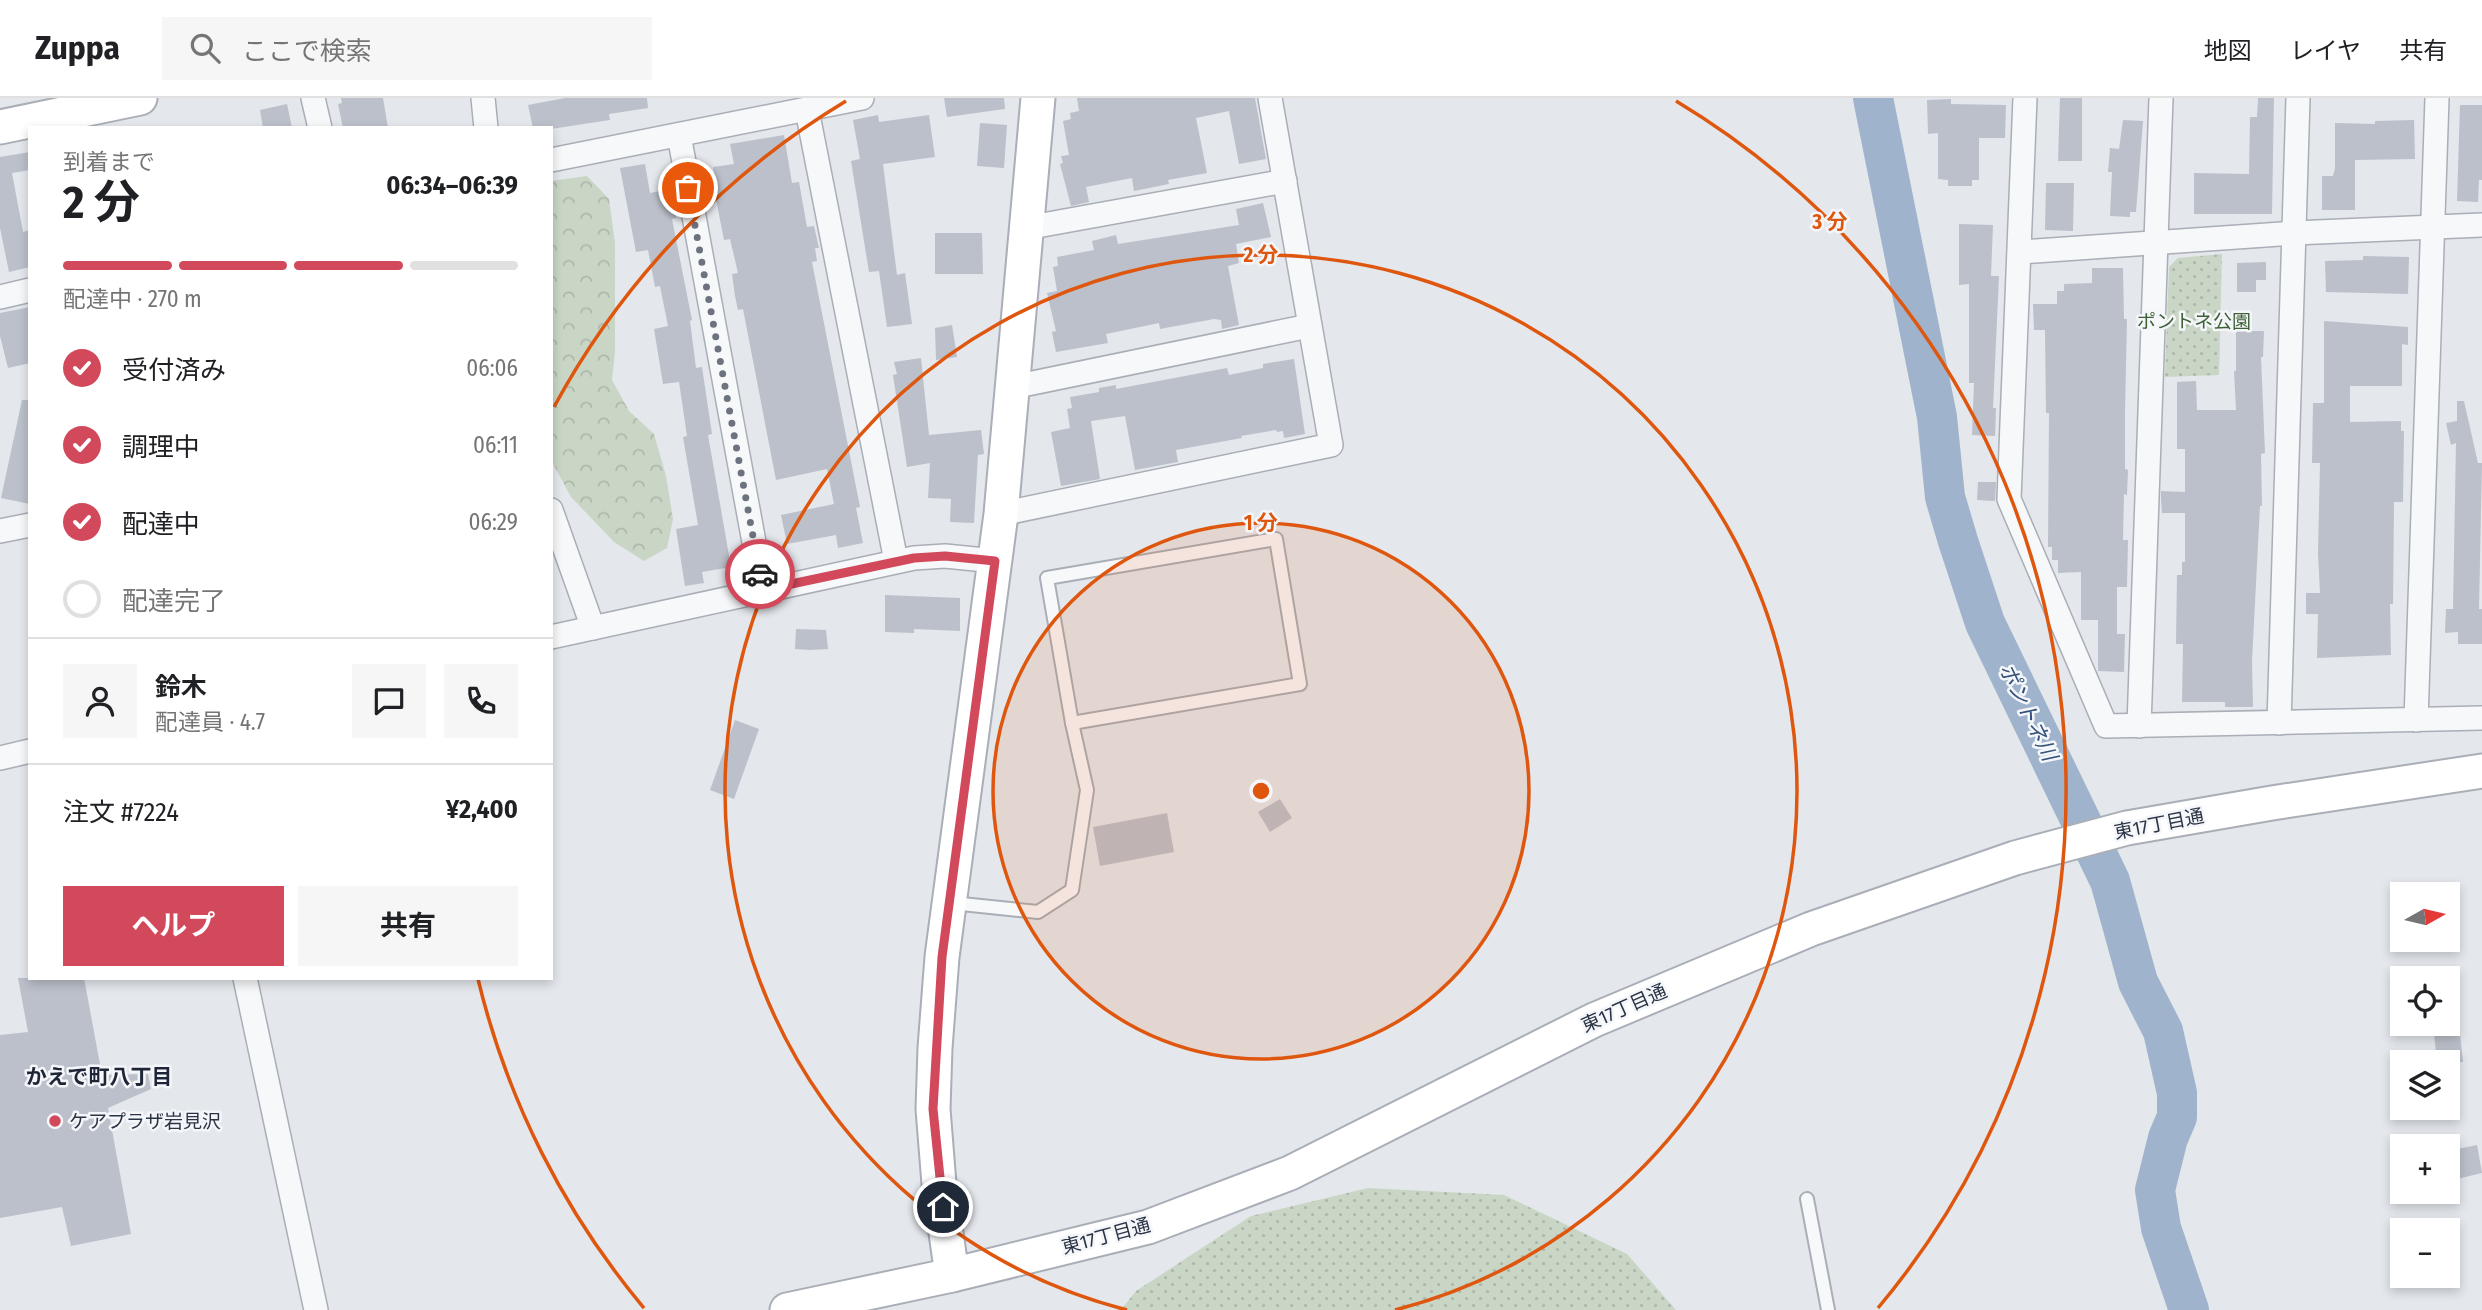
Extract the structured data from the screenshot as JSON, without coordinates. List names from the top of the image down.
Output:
{
  "streets": {
    "street": ["東17丁目通"]
  },
  "districts": ["かえで町八丁目"],
  "water": ["ポントネ川"],
  "parks": ["ポントネ公園"],
  "places": ["ケアプラザ岩見沢"],
  "north": "right",
  "page": {
    "header": "Zuppa",
    "search": "ここで検索",
    "nav": ["地図", "レイヤ", "共有"],
    "heading": ["2 分", "到着まで", "06:34–06:39"],
    "panel": [
      "鈴木",
      "配達員 · 4.7",
      "注文 #7224",
      "¥2,400"
    ],
    "bar": "配達中 · 270 m",
    "list": [
      ["受付済み", "06:06"],
      ["調理中", "06:11"],
      ["配達中", "06:29"],
      "配達完了"
    ],
    "buttons": ["ヘルプ", "共有"],
    "map_buttons": ["+", "−"]
  },
  "rings": ["3 分", "2 分", "1 分"]
}
